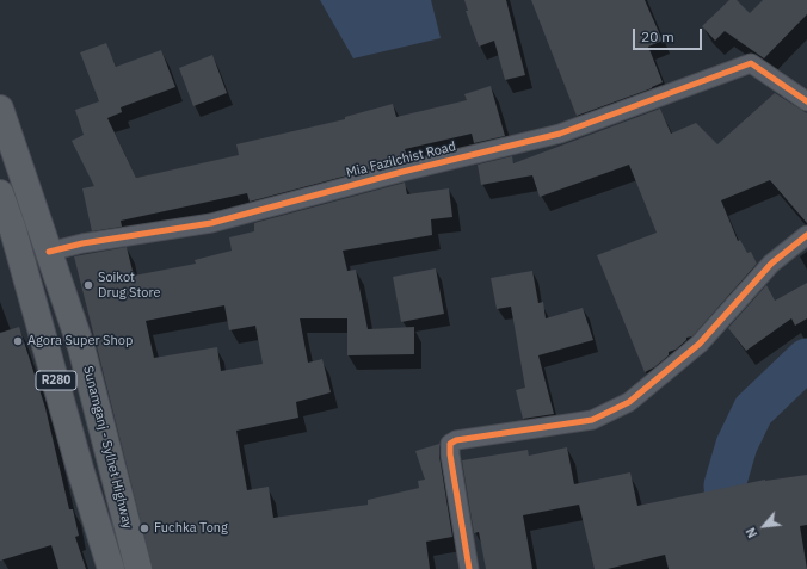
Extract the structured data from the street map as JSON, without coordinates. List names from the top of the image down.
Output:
{
  "streets": {
    "main road": ["R280", "Sunamganj - Sylhet Highway"],
    "street": ["Mia Fazilchist Road"]
  },
  "crossings": [
    ["Mia Fazilchist Road", "Sunamganj - Sylhet Highway"]
  ],
  "places": ["Soikot Drug Store", "Agora Super Shop", "Fuchka Tong"],
  "scale_bar": "20 m",
  "north": "bottom left"
}
